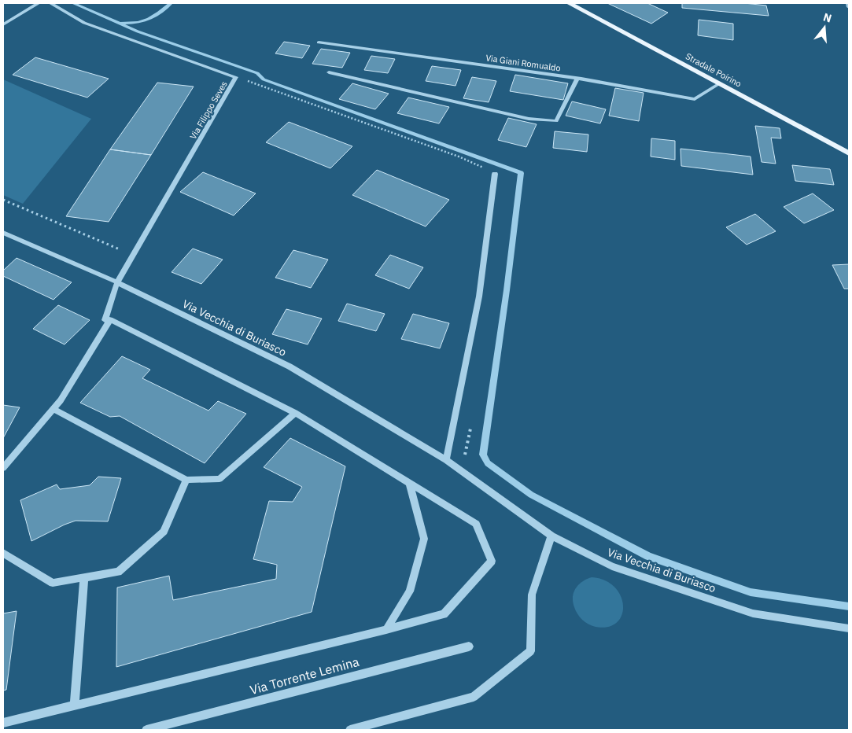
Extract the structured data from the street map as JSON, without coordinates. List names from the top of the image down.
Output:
{
  "streets": {
    "main road": ["Stradale Poirino"],
    "street": [
      "Via Giani Romualdo",
      "Via Filippo Seves",
      "Via Vecchia di Buriasco",
      "Via Torrente Lemina"
    ]
  },
  "crossings": [
    ["Via Giani Romualdo", "Stradale Poirino"],
    ["Via Filippo Seves", "Via Vecchia di Buriasco"]
  ],
  "north": "top"
}
